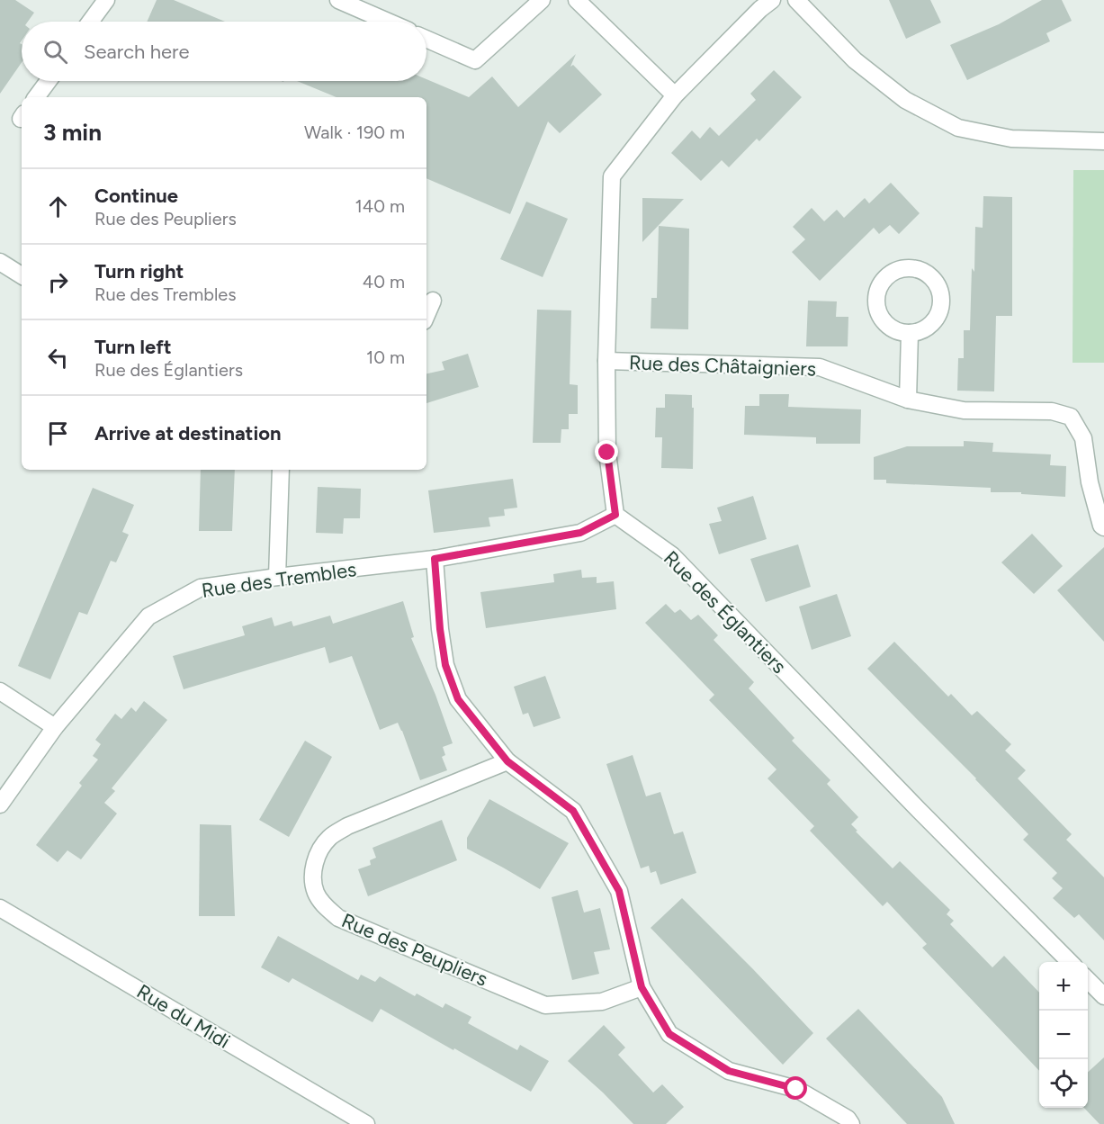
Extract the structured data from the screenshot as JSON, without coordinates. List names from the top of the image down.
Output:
{
  "streets": {
    "street": [
      "Rue des Châtaigniers",
      "Rue des Trembles",
      "Rue des Églantiers",
      "Rue des Peupliers",
      "Rue du Midi"
    ]
  },
  "crossings": [
    ["Rue des Trembles", "Rue des Églantiers"]
  ],
  "page": {
    "search": "Search here",
    "heading": ["3 min", "Walk · 190 m"],
    "list": [
      ["Continue", "Rue des Peupliers", "140 m"],
      ["Turn right", "Rue des Trembles", "40 m"],
      ["Turn left", "Rue des Églantiers", "10 m"],
      "Arrive at destination"
    ],
    "map_buttons": ["+", "−"]
  }
}
